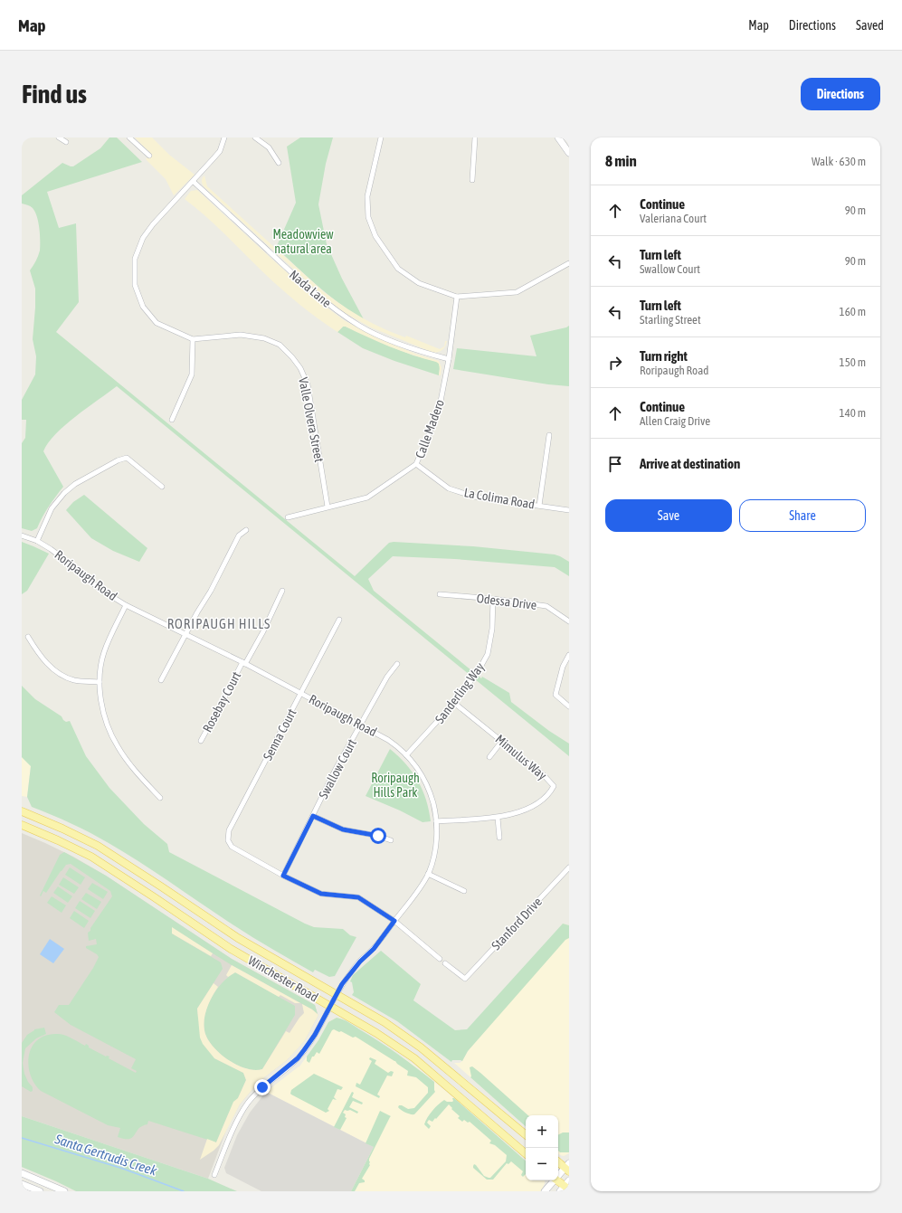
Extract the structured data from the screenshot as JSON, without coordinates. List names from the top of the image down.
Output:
{
  "streets": {
    "main road": ["Winchester Road"],
    "street": [
      "Nada Lane",
      "Valle Olvera Street",
      "Calle Madero",
      "La Colima Road",
      "Roripaugh Road",
      "Odessa Drive",
      "Sanderling Way",
      "Rosebay Court",
      "Senna Court",
      "Mimulus Way",
      "Swallow Court",
      "Stanford Drive"
    ]
  },
  "crossings": [
    ["Nada Lane", "Valle Olvera Street"],
    ["Nada Lane", "Calle Madero"],
    ["Valle Olvera Street", "Calle Madero"],
    ["Calle Madero", "La Colima Road"],
    ["Roripaugh Road", "Sanderling Way"],
    ["Roripaugh Road", "Rosebay Court"],
    ["Roripaugh Road", "Senna Court"],
    ["Roripaugh Road", "Mimulus Way"],
    ["Roripaugh Road", "Swallow Court"],
    ["Roripaugh Road", "Winchester Road"],
    ["Odessa Drive", "Sanderling Way"],
    ["Sanderling Way", "Mimulus Way"],
    ["Senna Court", "Swallow Court"]
  ],
  "districts": ["RORIPAUGH HILLS"],
  "water": ["Santa Gertrudis Creek"],
  "parks": ["Meadowview natural area", "Roripaugh Hills Park"],
  "page": {
    "header": "Map",
    "nav": ["Map", "Directions", "Saved"],
    "buttons": [
      "Directions",
      ["Save", "Share"]
    ],
    "title": "Find us",
    "heading": ["8 min", "Walk · 630 m"],
    "list": [
      ["Continue", "Valeriana Court", "90 m"],
      ["Turn left", "Swallow Court", "90 m"],
      ["Turn left", "Starling Street", "160 m"],
      ["Turn right", "Roripaugh Road", "150 m"],
      ["Continue", "Allen Craig Drive", "140 m"],
      "Arrive at destination"
    ],
    "map_buttons": ["+", "−"]
  }
}
